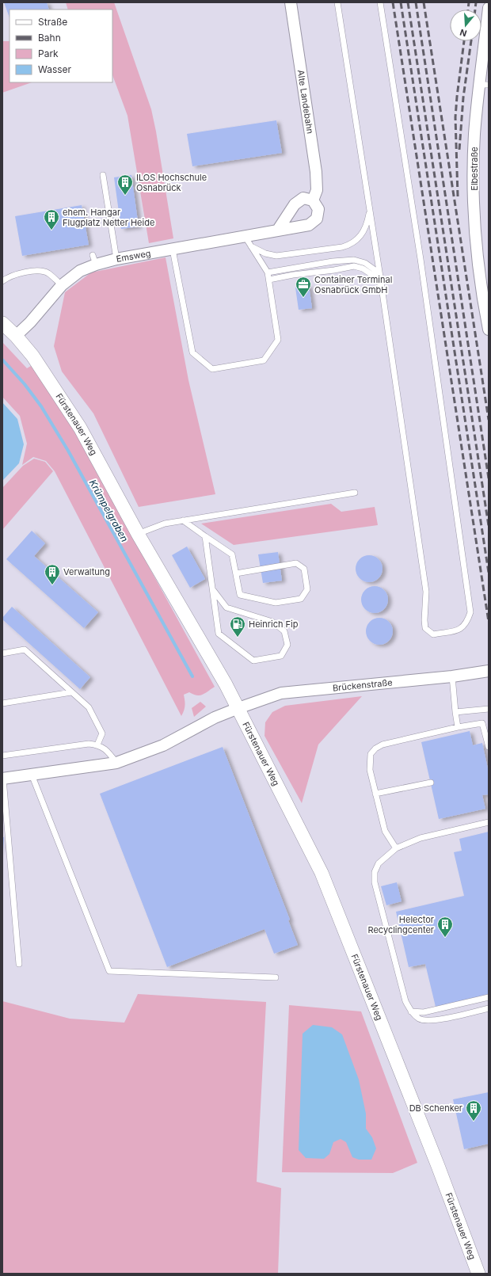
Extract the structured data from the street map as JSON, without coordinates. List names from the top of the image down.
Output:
{
  "streets": {
    "street": [
      "Alte Landebahn",
      "Elbestraße",
      "Emsweg",
      "Fürstenauer Weg",
      "Brückenstraße"
    ]
  },
  "crossings": [
    ["Alte Landebahn", "Emsweg"],
    ["Emsweg", "Fürstenauer Weg"],
    ["Fürstenauer Weg", "Brückenstraße"]
  ],
  "water": ["Krümpelgraben"],
  "places": {
    "building": [
      "ILOS Hochschule Osnabrück",
      "ehem. Hangar Flugplatz Netter Heide",
      "Verwaltung",
      "Helector Recyclingcenter",
      "DB Schenker"
    ],
    "office": ["Container Terminal Osnabrück GmbH"],
    "fuel station": ["Heinrich Fip"]
  },
  "legend": [
    "Straße",
    "Bahn",
    "Park",
    "Wasser"
  ],
  "north": "bottom"
}
